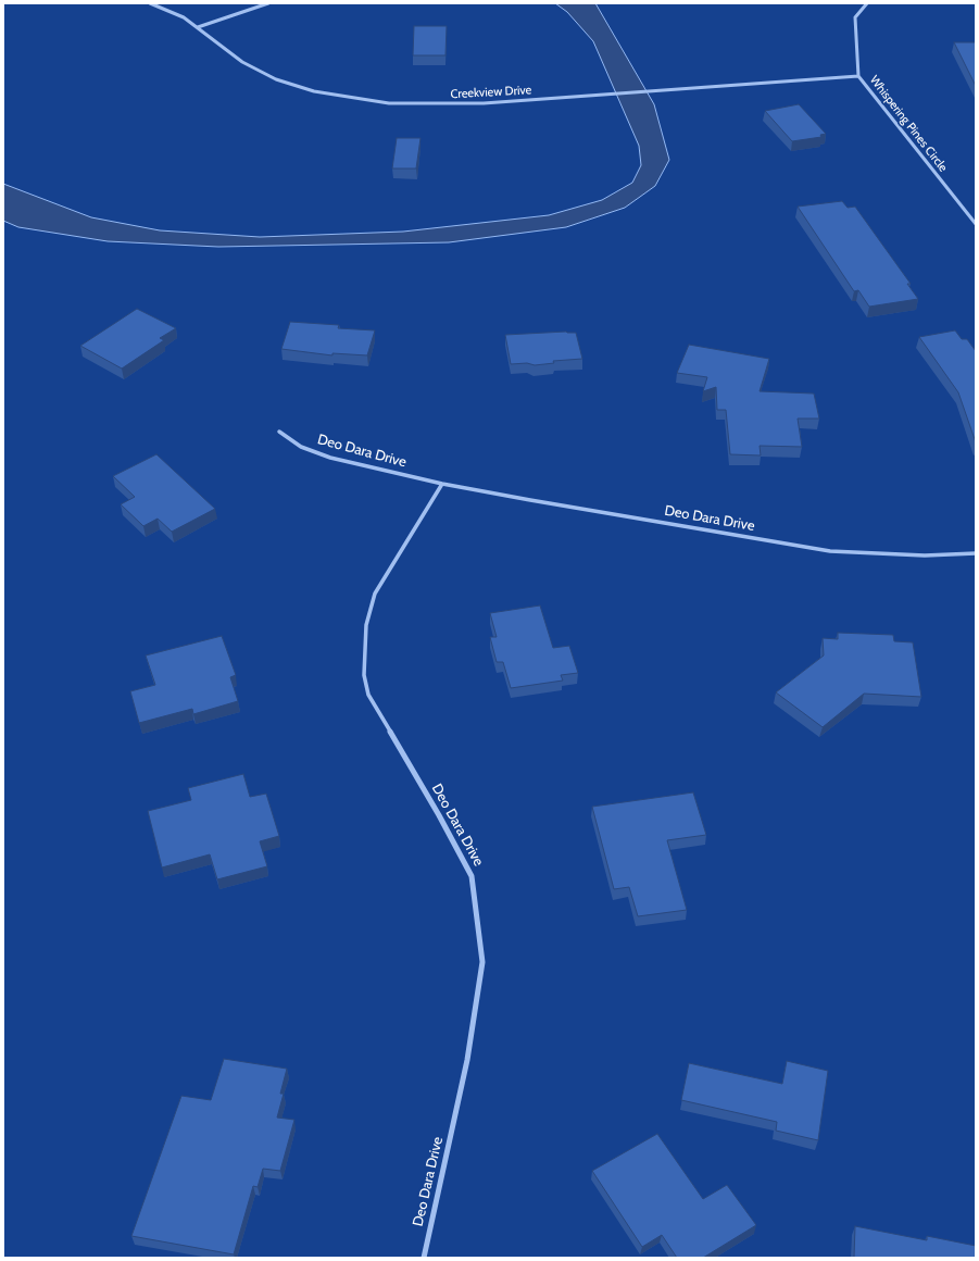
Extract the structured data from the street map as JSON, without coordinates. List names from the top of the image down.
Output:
{
  "streets": {
    "street": ["Creekview Drive", "Whispering Pines Circle", "Deo Dara Drive"]
  },
  "crossings": [
    ["Creekview Drive", "Whispering Pines Circle"]
  ]
}
